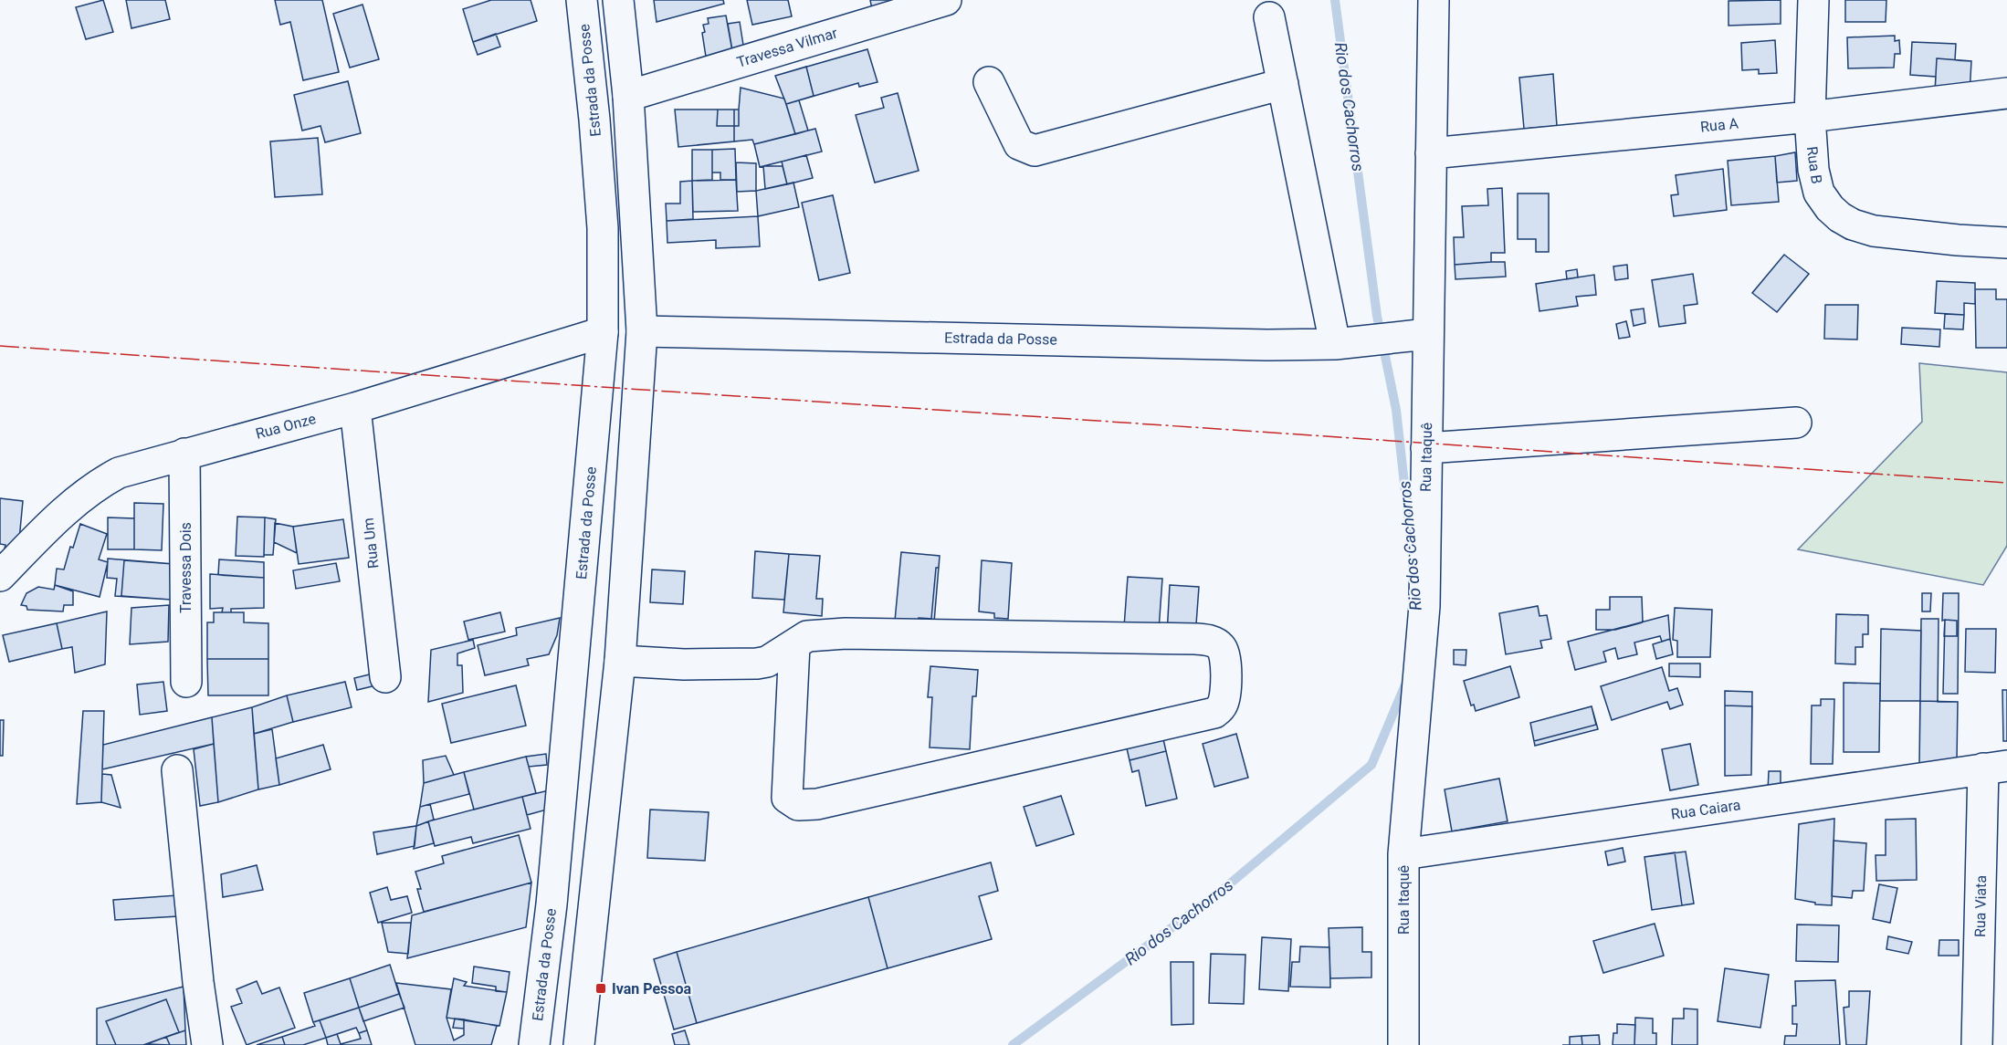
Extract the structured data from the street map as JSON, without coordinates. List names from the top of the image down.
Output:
{
  "streets": {
    "street": [
      "Travessa Vilmar",
      "Estrada da Posse",
      "Rua A",
      "Rua B",
      "Rua Onze",
      "Rua Itaquê",
      "Rua Um",
      "Travessa Dois",
      "Rua Caiara",
      "Rua Viata"
    ]
  },
  "crossings": [
    ["Estrada da Posse", "Rua Onze"],
    ["Estrada da Posse", "Rua Itaquê"],
    ["Rua A", "Rua B"],
    ["Rua A", "Rua Itaquê"],
    ["Rua Onze", "Rua Um"],
    ["Rua Onze", "Travessa Dois"],
    ["Rua Itaquê", "Rua Caiara"],
    ["Rua Caiara", "Rua Viata"]
  ],
  "water": ["Rio dos Cachorros"],
  "places": {
    "transit": ["Ivan Pessoa"]
  }
}
